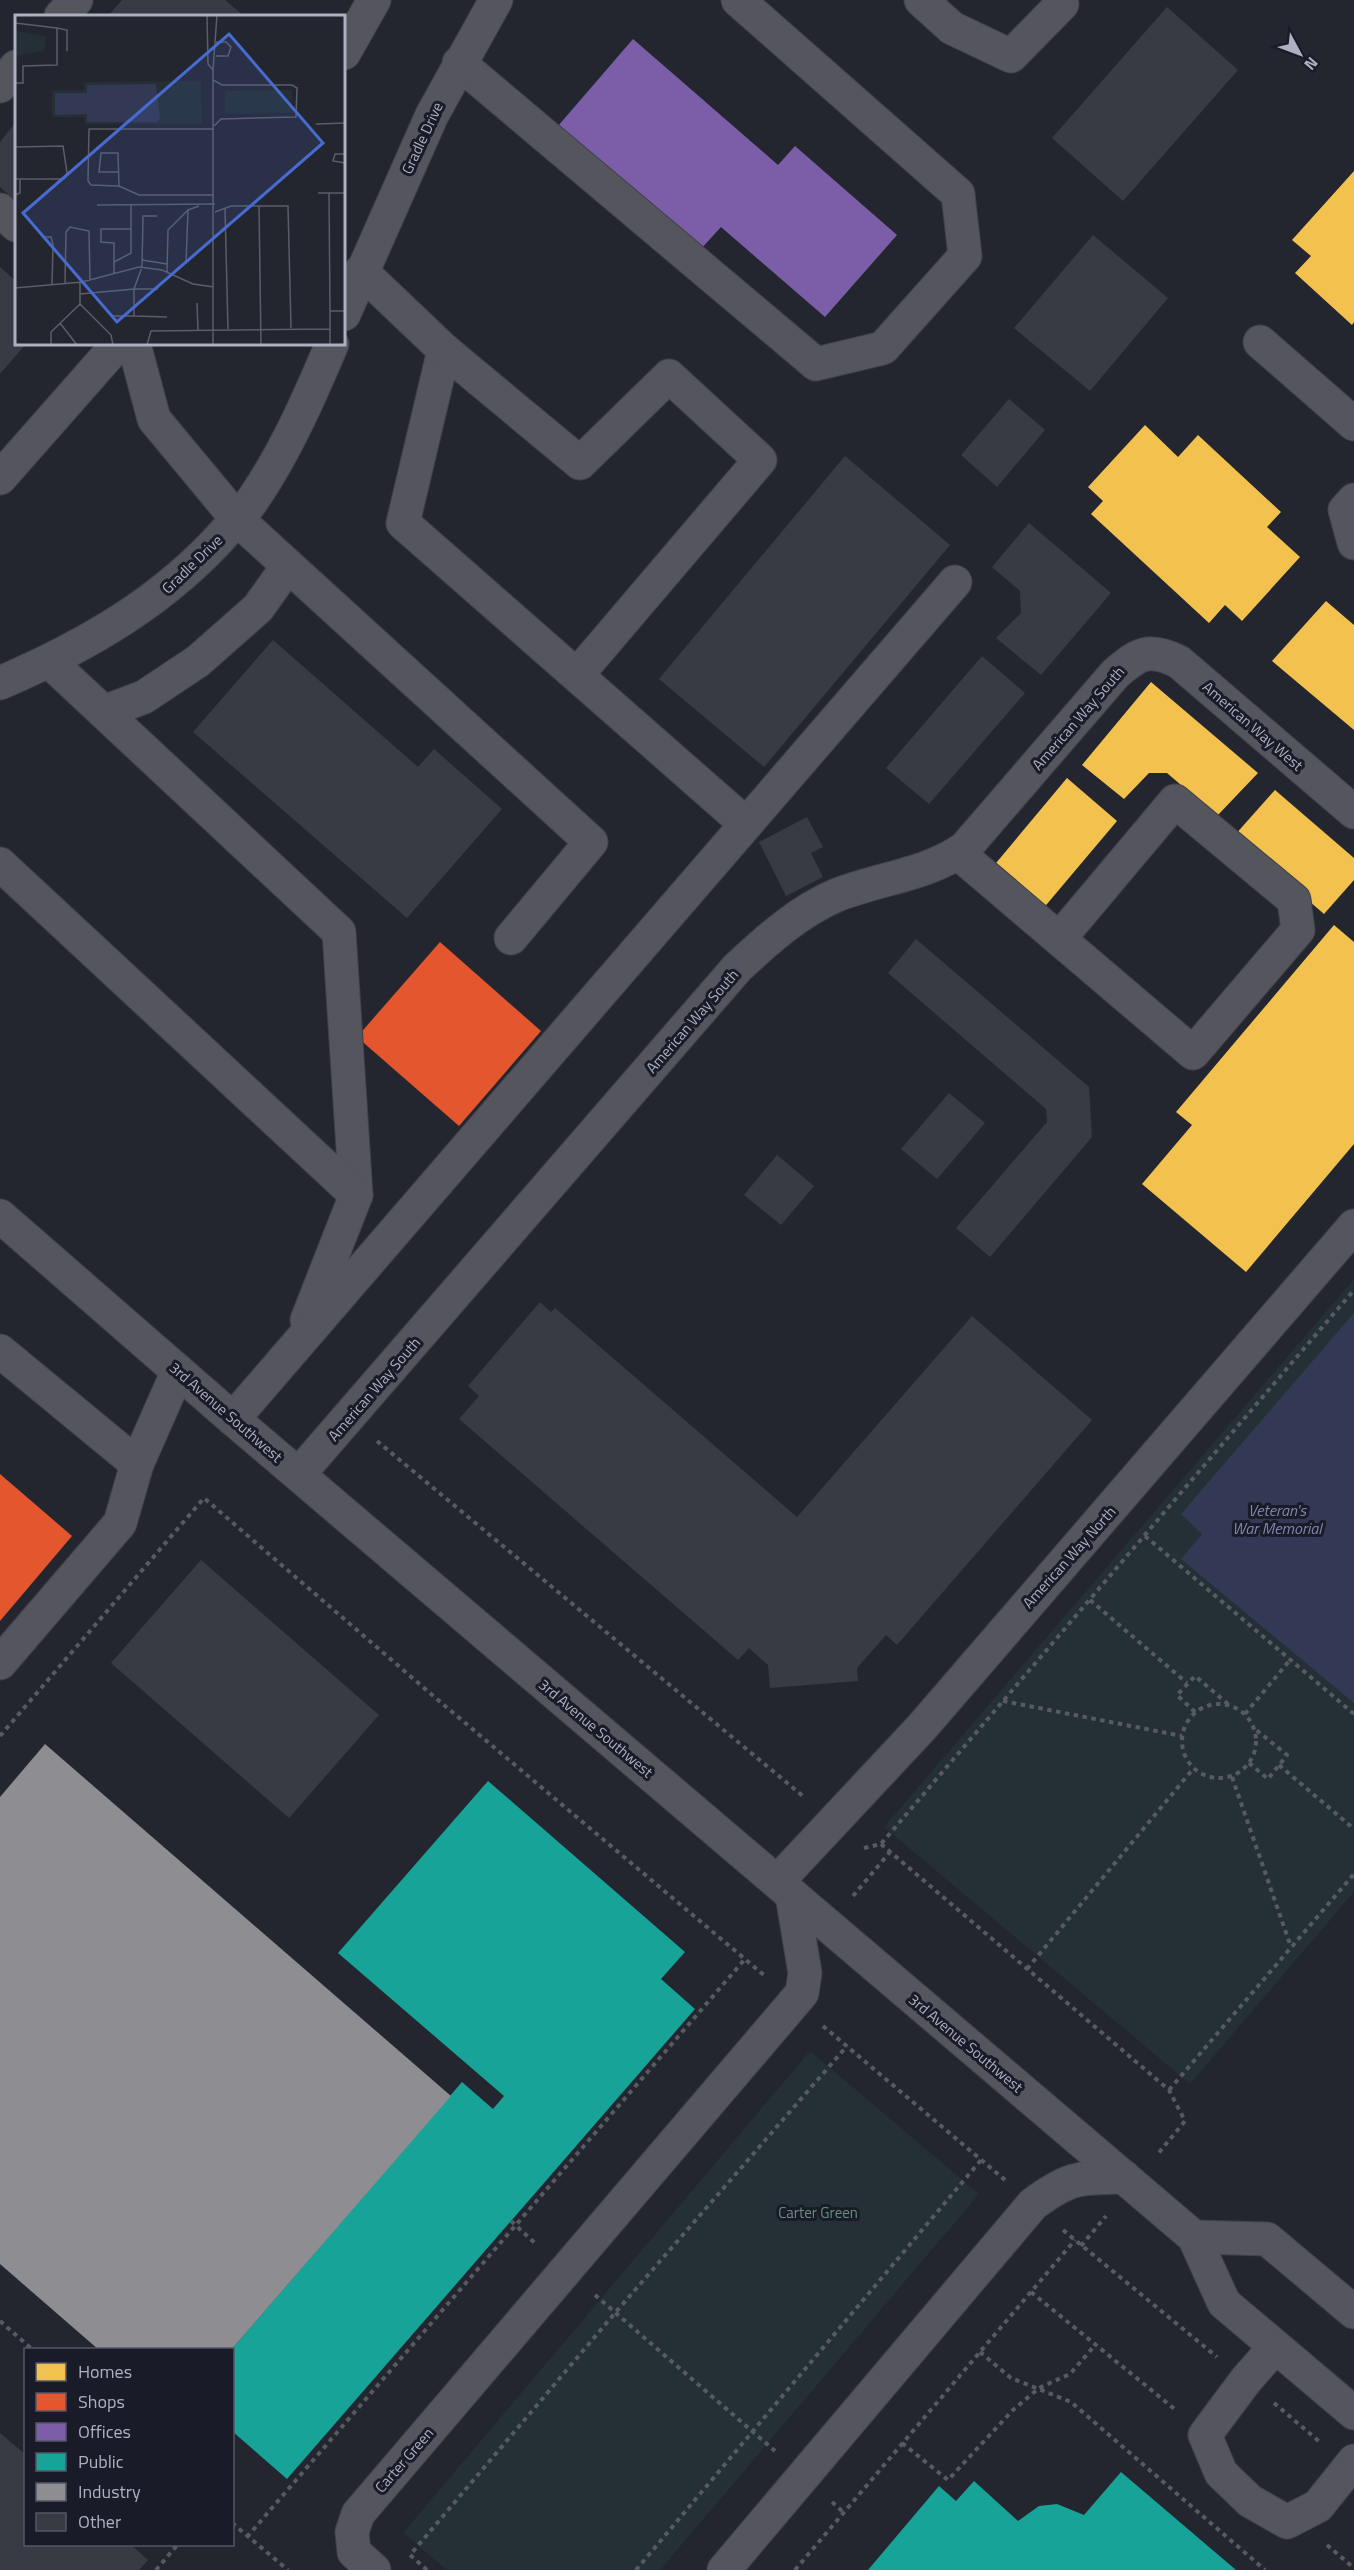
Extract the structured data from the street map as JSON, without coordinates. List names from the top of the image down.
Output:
{
  "streets": {
    "street": [
      "Gradle Drive",
      "American Way South",
      "American Way West",
      "3rd Avenue Southwest",
      "American Way North",
      "Carter Green"
    ]
  },
  "crossings": [
    ["American Way South", "American Way West"],
    ["American Way South", "3rd Avenue Southwest"],
    ["3rd Avenue Southwest", "American Way North"],
    ["3rd Avenue Southwest", "Carter Green"],
    ["American Way North", "Carter Green"]
  ],
  "water": ["Veteran's War Memorial"],
  "parks": ["Carter Green"],
  "legend": [
    "Homes",
    "Shops",
    "Offices",
    "Public",
    "Industry",
    "Other"
  ],
  "north": "bottom right"
}
